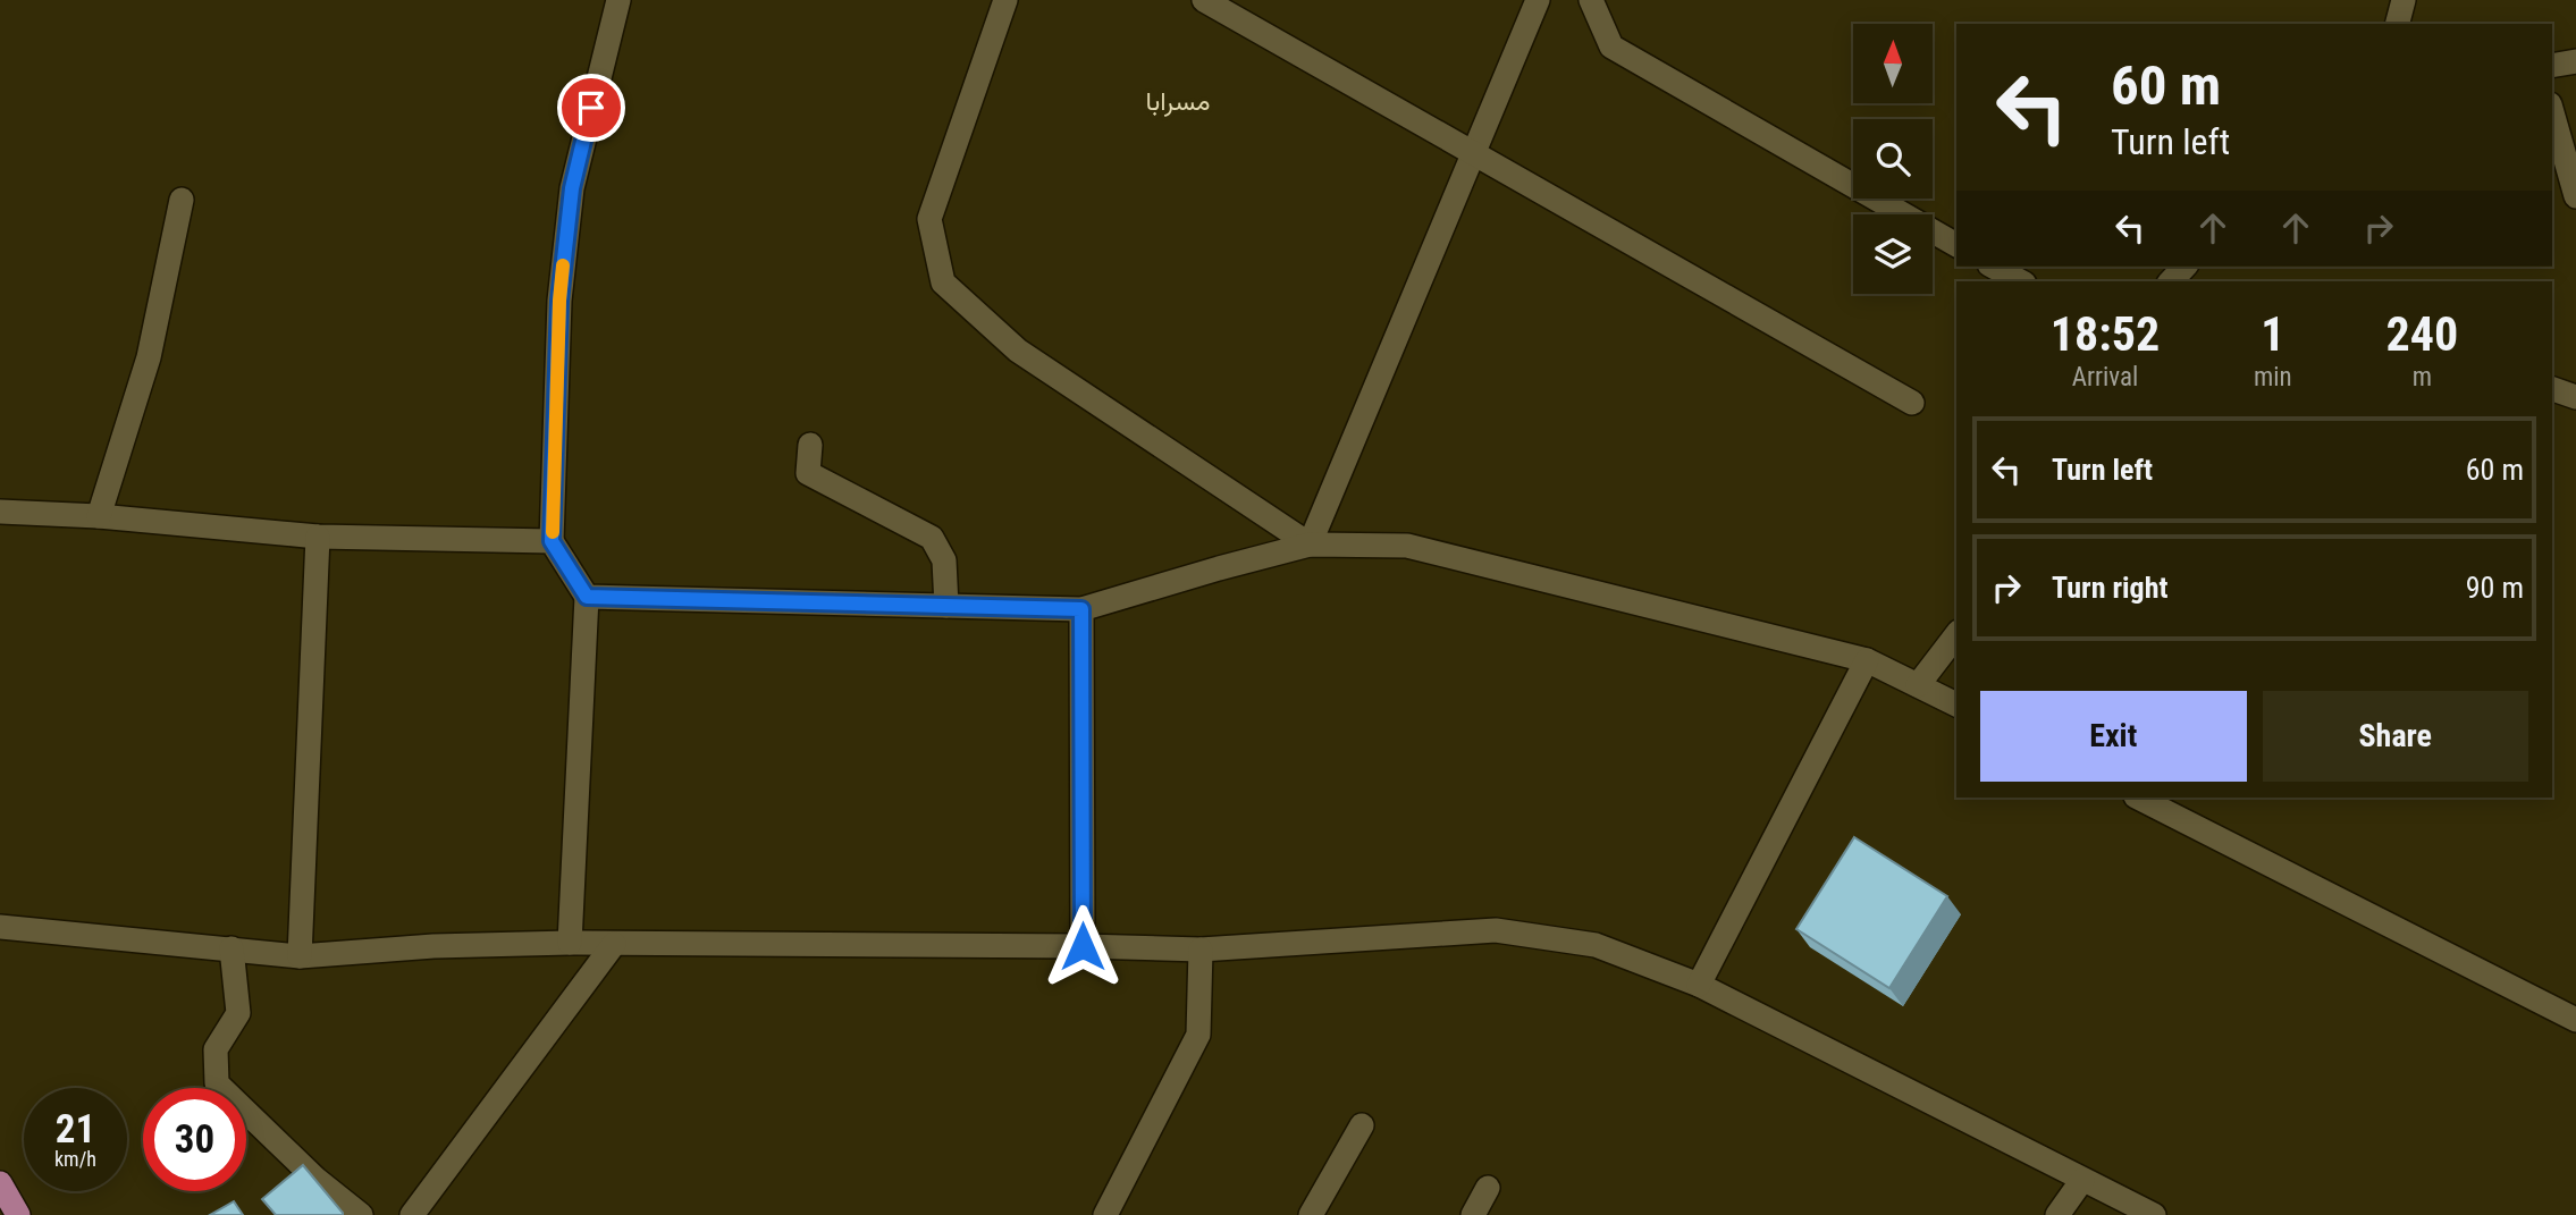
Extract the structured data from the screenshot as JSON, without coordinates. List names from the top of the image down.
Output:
{
  "districts": ["مسرابا"],
  "north": "top",
  "page": {
    "turn": ["60 m", "Turn left"],
    "eta": [
      "18:52",
      "Arrival",
      "1",
      "min",
      "240",
      "m"
    ],
    "list": [
      {
        "name": "Turn left",
        "value": "60 m"
      },
      {
        "name": "Turn right",
        "value": "90 m"
      }
    ],
    "buttons": ["Exit", "Share"],
    "speed": "21 km/h",
    "limit": "30"
  }
}
